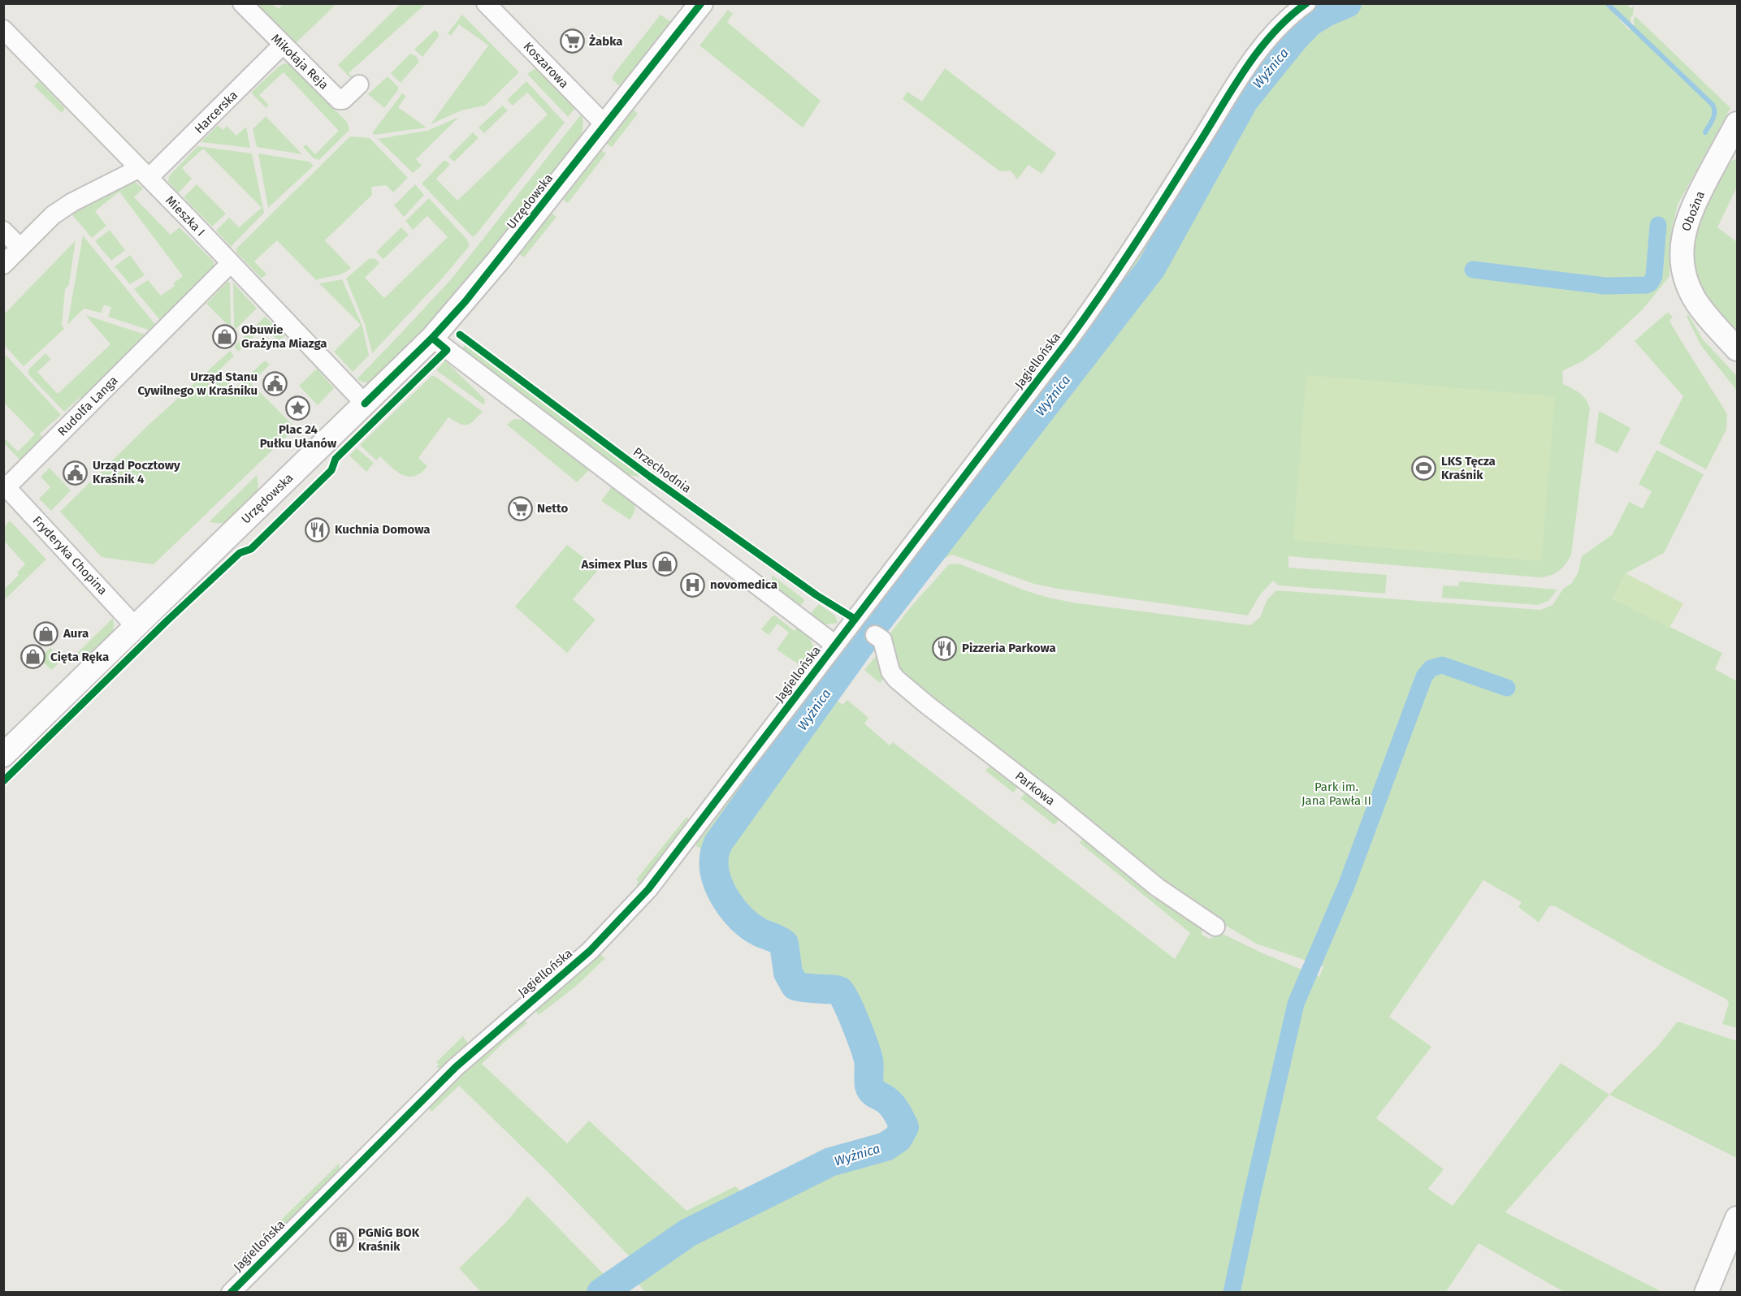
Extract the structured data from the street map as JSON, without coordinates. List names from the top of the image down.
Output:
{
  "streets": {
    "street": [
      "Mikołaja Reja",
      "Koszarowa",
      "Harcerska",
      "Urzędowska",
      "Oboźna",
      "Mieszka I",
      "Jagiellońska",
      "Rudolfa Langa",
      "Fryderyka Chopina",
      "Parkowa"
    ],
    "cycle path": ["Przechodnia"]
  },
  "crossings": [
    ["Mikołaja Reja", "Harcerska"],
    ["Koszarowa", "Urzędowska"],
    ["Harcerska", "Mieszka I"],
    ["Urzędowska", "Mieszka I"],
    ["Urzędowska", "Fryderyka Chopina"],
    ["Mieszka I", "Rudolfa Langa"],
    ["Jagiellońska", "Parkowa"],
    ["Rudolfa Langa", "Fryderyka Chopina"]
  ],
  "water": ["Wyżnica"],
  "parks": ["Park im. Jana Pawła II"],
  "places": {
    "supermarket": ["Żabka", "Netto"],
    "shop": [
      "Obuwie Grażyna Miazga",
      "Asimex Plus",
      "Aura",
      "Cięta Ręka"
    ],
    "public building": ["Urząd Stanu Cywilnego w Kraśniku", "Urząd Pocztowy Kraśnik 4"],
    "place": ["Plac 24 Pułku Ułanów"],
    "sports": ["LKS Tęcza Kraśnik"],
    "restaurant": ["Kuchnia Domowa", "Pizzeria Parkowa"],
    "hospital": ["novomedica"],
    "building": ["PGNiG BOK Kraśnik"]
  }
}
